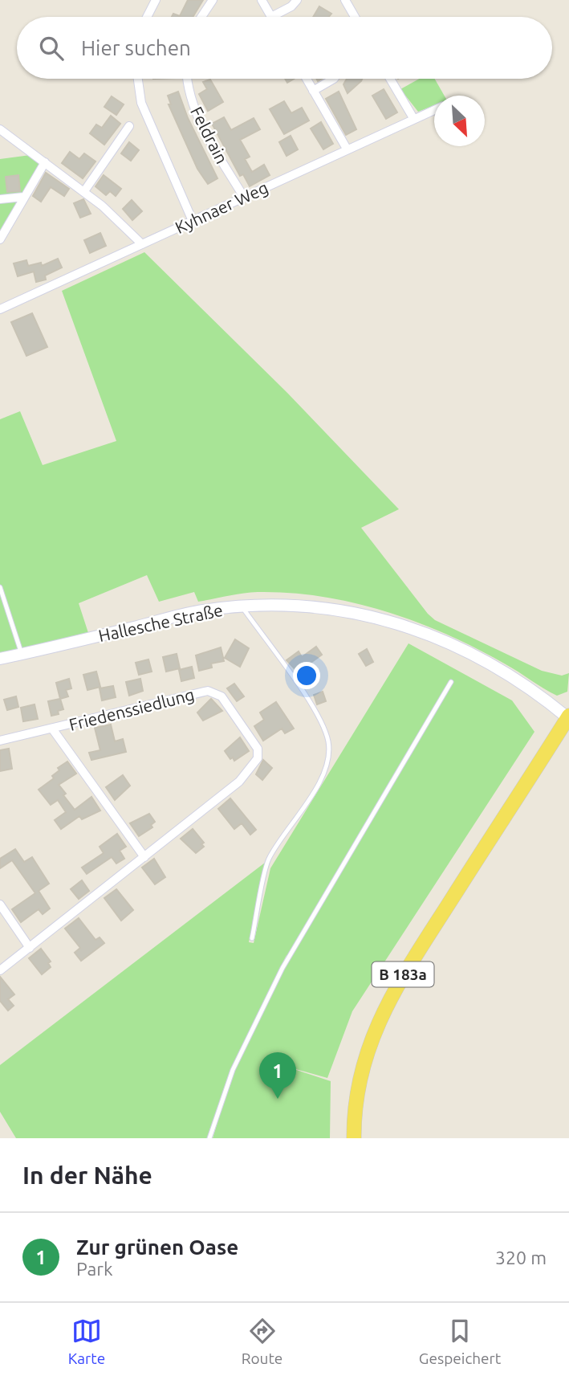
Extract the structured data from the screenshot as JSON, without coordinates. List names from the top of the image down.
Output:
{
  "streets": {
    "main road": ["B 183a"],
    "street": [
      "Feldrain",
      "Kyhnaer Weg",
      "Hallesche Straße",
      "Friedenssiedlung"
    ]
  },
  "crossings": [
    ["Feldrain", "Kyhnaer Weg"],
    ["Hallesche Straße", "B 183a"]
  ],
  "north": "bottom right",
  "page": {
    "search": "Hier suchen",
    "pins": "1",
    "heading": "In der Nähe",
    "list": [
      {
        "mark": "1",
        "name": "Zur grünen Oase",
        "note": "Park",
        "value": "320 m"
      }
    ],
    "nav": ["Karte", "Route", "Gespeichert"]
  }
}
